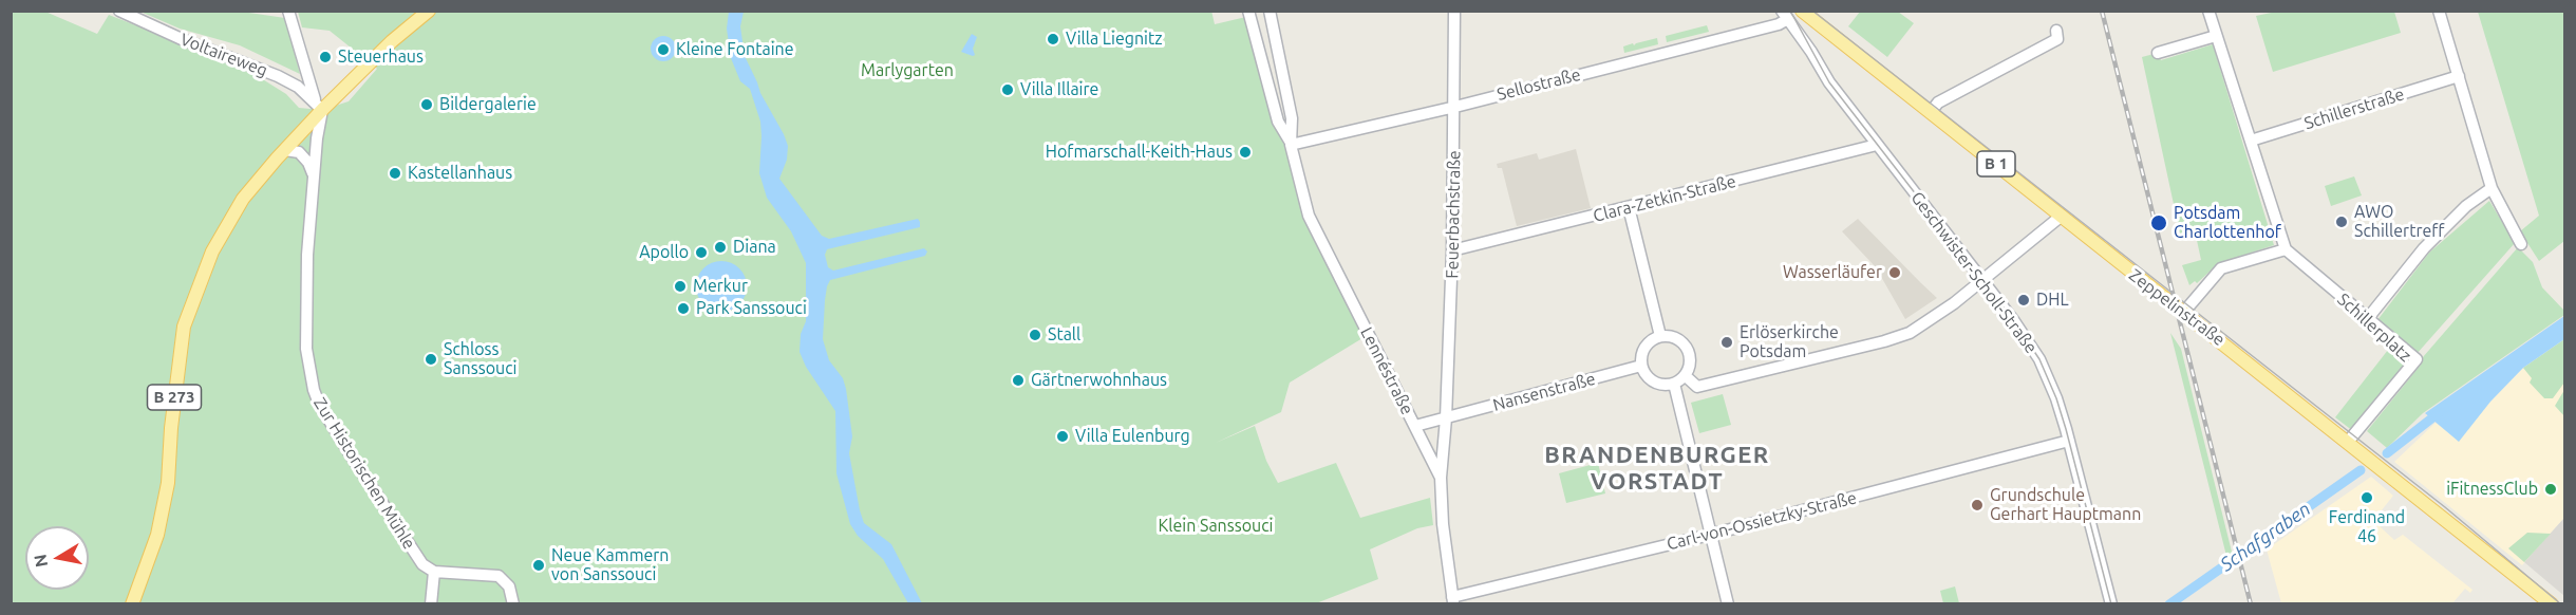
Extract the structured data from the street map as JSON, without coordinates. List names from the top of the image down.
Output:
{
  "streets": {
    "main road": ["B 1", "Zeppelinstraße", "B 273"],
    "street": [
      "Voltaireweg",
      "Sellostraße",
      "Schillerstraße",
      "Clara-Zetkin-Straße",
      "Feuerbachstraße",
      "Geschwister-Scholl-Straße",
      "Schillerplatz",
      "Lennéstraße",
      "Nansenstraße",
      "Zur Historischen Mühle",
      "Carl-von-Ossietzky-Straße"
    ]
  },
  "crossings": [
    ["Voltaireweg", "B 273"],
    ["Voltaireweg", "Zur Historischen Mühle"],
    ["Sellostraße", "Feuerbachstraße"],
    ["Sellostraße", "Geschwister-Scholl-Straße"],
    ["Sellostraße", "Lennéstraße"],
    ["Clara-Zetkin-Straße", "Feuerbachstraße"],
    ["Clara-Zetkin-Straße", "Geschwister-Scholl-Straße"],
    ["Feuerbachstraße", "Lennéstraße"],
    ["Feuerbachstraße", "Nansenstraße"],
    ["Geschwister-Scholl-Straße", "Carl-von-Ossietzky-Straße"],
    ["Zeppelinstraße", "Schillerplatz"],
    ["Lennéstraße", "Carl-von-Ossietzky-Straße"],
    ["B 273", "Zur Historischen Mühle"]
  ],
  "districts": ["BRANDENBURGER VORSTADT"],
  "water": ["Schafgraben"],
  "parks": ["Marlygarten", "Klein Sanssouci"],
  "places": [
    "Villa Liegnitz",
    "Kleine Fontaine",
    "Steuerhaus",
    "Villa Illaire",
    "Bildergalerie",
    "Hofmarschall-Keith-Haus",
    "Kastellanhaus",
    "AWO Schillertreff",
    "Potsdam Charlottenhof",
    "Diana",
    "Apollo",
    "Wasserläufer",
    "Merkur",
    "DHL",
    "Park Sanssouci",
    "Stall",
    "Erlöserkirche Potsdam",
    "Schloss Sanssouci",
    "Gärtnerwohnhaus",
    "Villa Eulenburg",
    "iFitnessClub",
    "Ferdinand 46",
    "Grundschule Gerhart Hauptmann",
    "Neue Kammern von Sanssouci"
  ],
  "north": "left"
}
